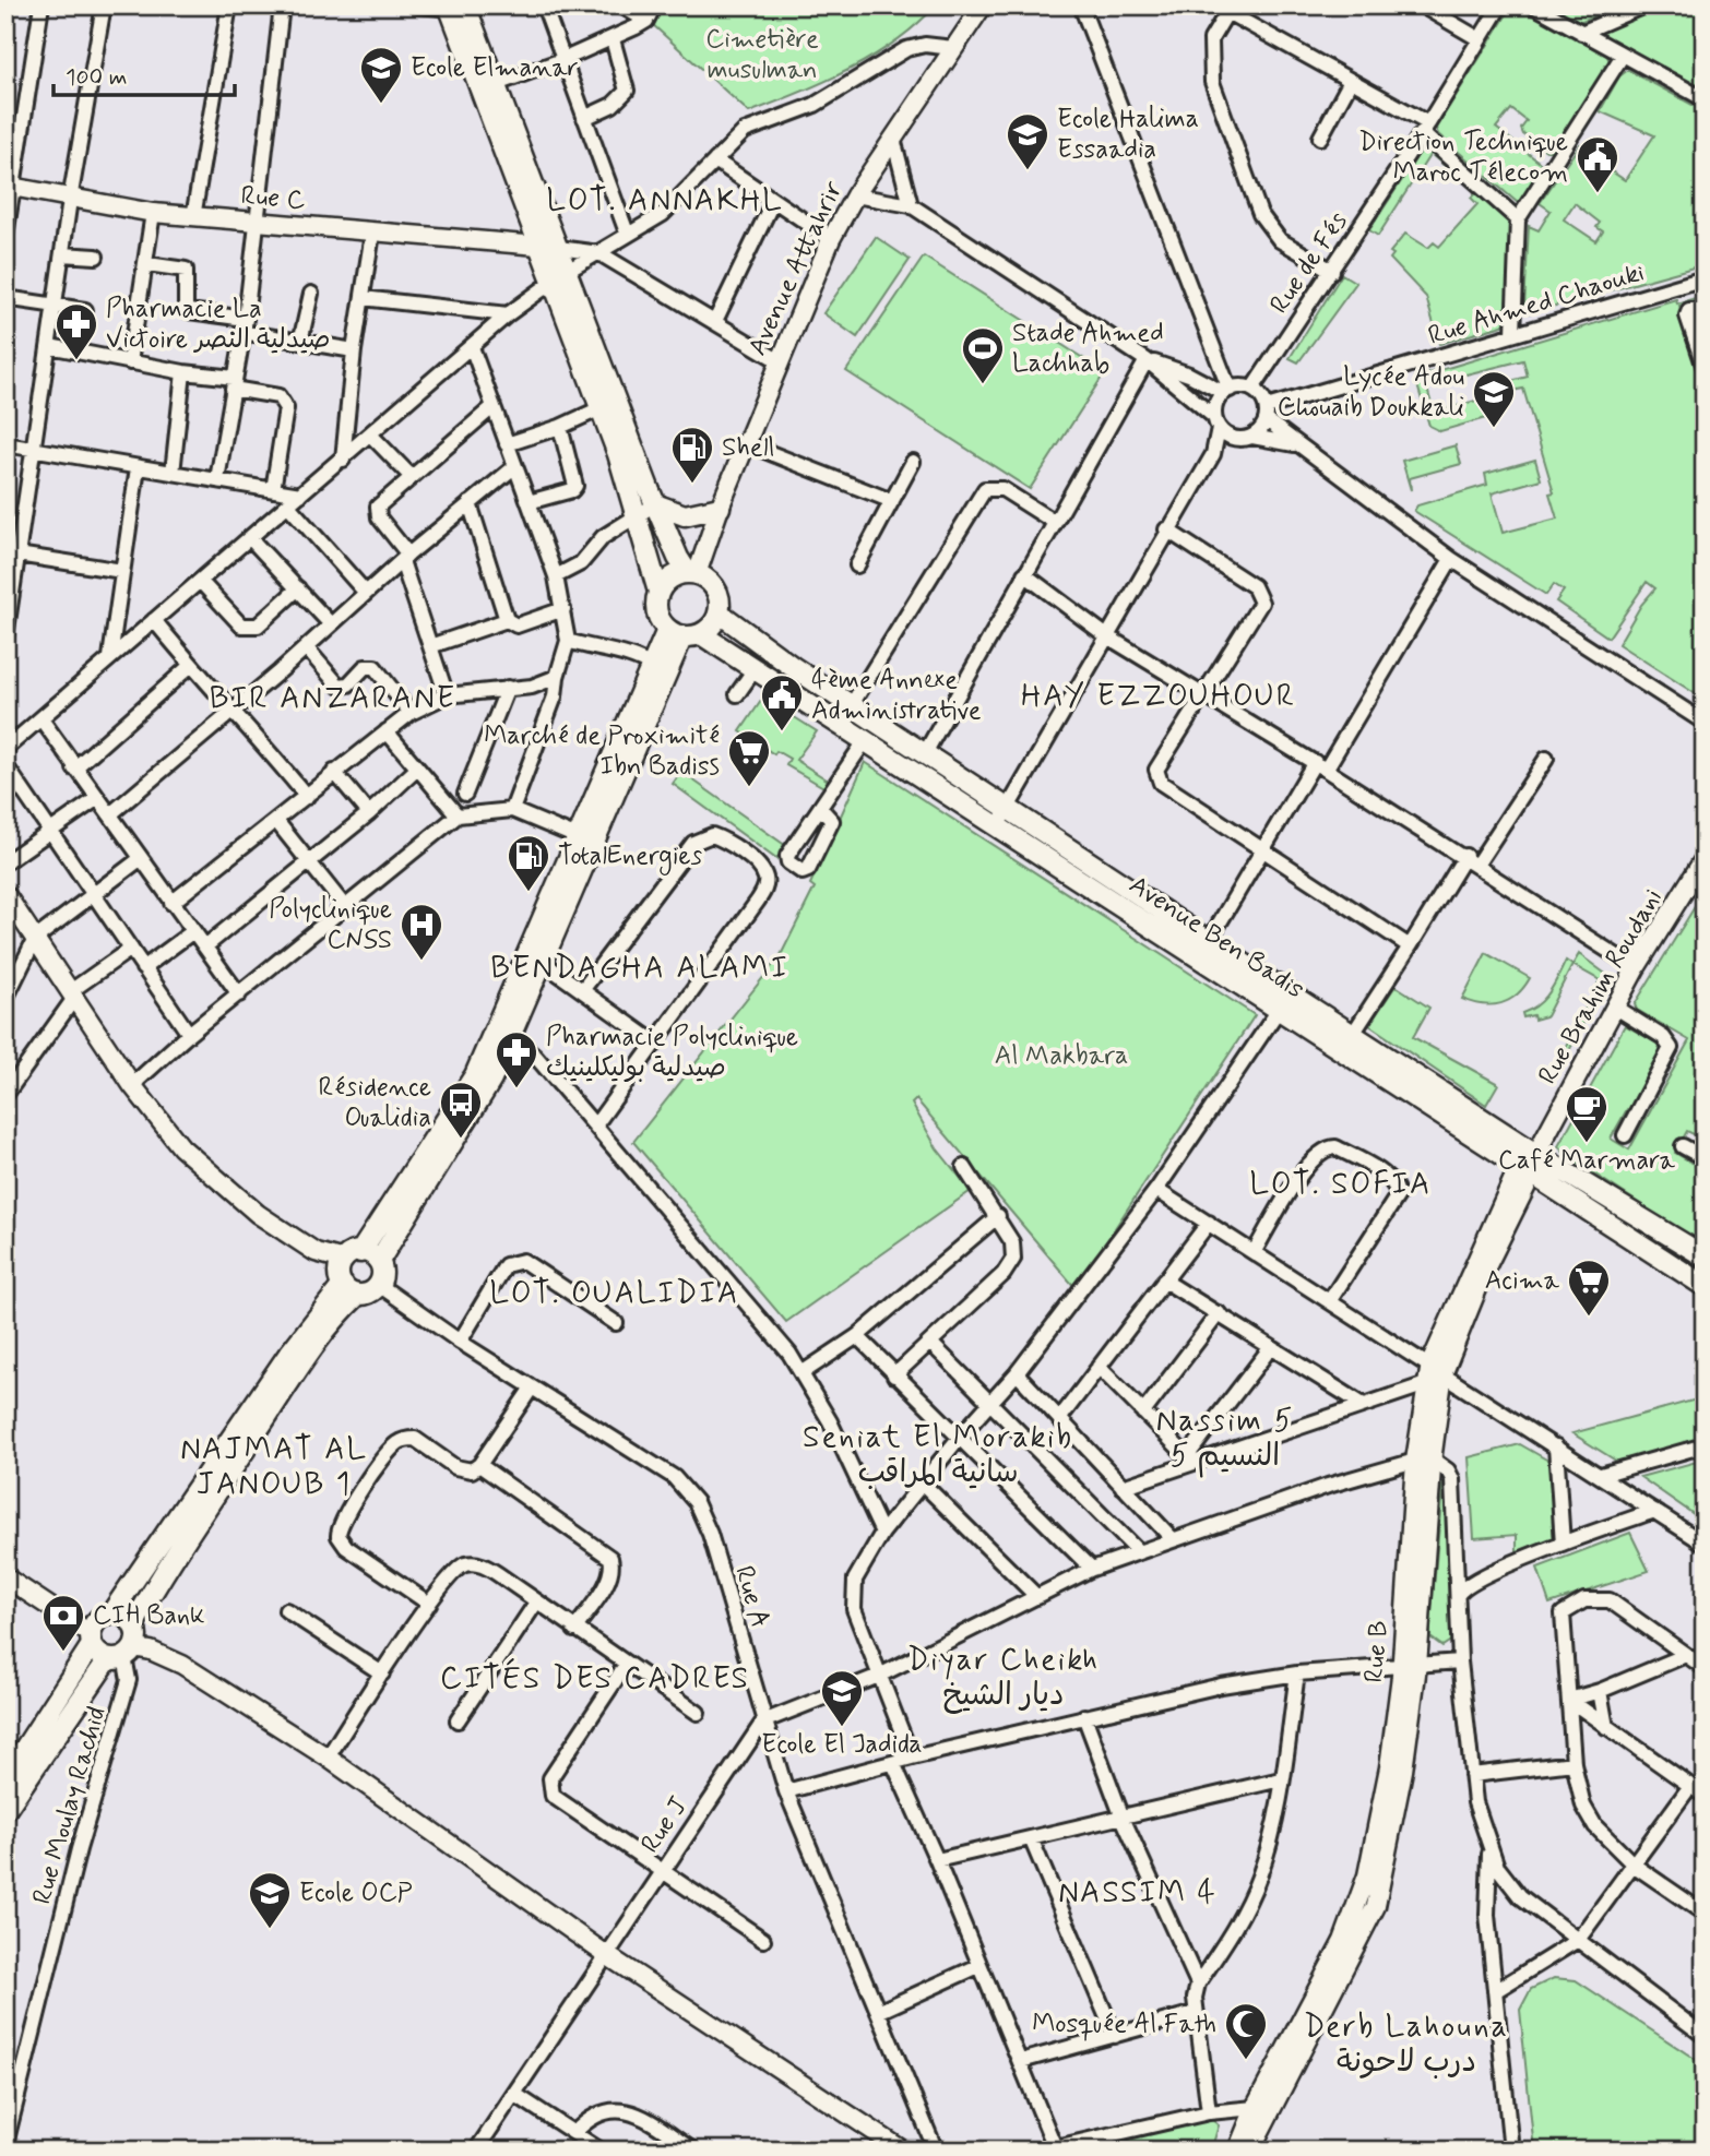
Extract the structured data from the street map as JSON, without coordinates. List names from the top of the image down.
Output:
{
  "streets": {
    "main road": ["Avenue Ben Badis"],
    "street": [
      "Rue C",
      "Rue de Fés",
      "Avenue Attahrir",
      "Rue Ahmed Chaouki",
      "Rue Brahim Roudani",
      "Rue A",
      "Rue B",
      "Rue Moulay Rachid",
      "Rue J"
    ]
  },
  "crossings": [
    ["Rue de Fés", "Rue Ahmed Chaouki"],
    ["Avenue Attahrir", "Avenue Ben Badis"],
    ["Avenue Ben Badis", "Rue Brahim Roudani"],
    ["Avenue Ben Badis", "Rue B"],
    ["Rue Brahim Roudani", "Rue B"],
    ["Rue A", "Rue J"]
  ],
  "districts": [
    "LOT. ANNAKHL",
    "HAY EZZOUHOUR",
    "BIR ANZARANE",
    "BENDAGHA ALAMI",
    "LOT. SOFIA",
    "LOT. OUALIDIA",
    "Nassim 5 النسيم 5",
    "Seniat El Morakib سانية المراقب",
    "NAJMAT AL JANOUB 1",
    "Diyar Cheikh ديار الشيخ",
    "CITÉS DES CADRES",
    "NASSIM 4",
    "Derb Lahouna درب لاحونة"
  ],
  "parks": ["Cimetière musulman", "Al Makbara"],
  "places": {
    "school or university": [
      "Ecole Elmanar",
      "Ecole Halima Essaadia",
      "Lycée Adou Chouaib Doukkali",
      "Ecole El Jadida",
      "Ecole OCP"
    ],
    "public building": ["Direction Technique Maroc Télecom", "4ème Annexe Administrative"],
    "pharmacy": ["Pharmacie La Victoire صيدلية النصر", "Pharmacie Polyclinique صيدلية بوليكلينيك"],
    "sports": ["Stade Ahmed Lachhab"],
    "fuel station": ["Shell", "TotalEnergies"],
    "supermarket": ["Marché de Proximité Ibn Badiss", "Acima"],
    "hospital": ["Polyclinique CNSS"],
    "bus stop": ["Résidence Oualidia"],
    "cafe": ["Café Marmara"],
    "bank": ["CIH Bank"],
    "mosque": ["Mosquée Al Fath"]
  },
  "scale_bar": "100 m"
}
